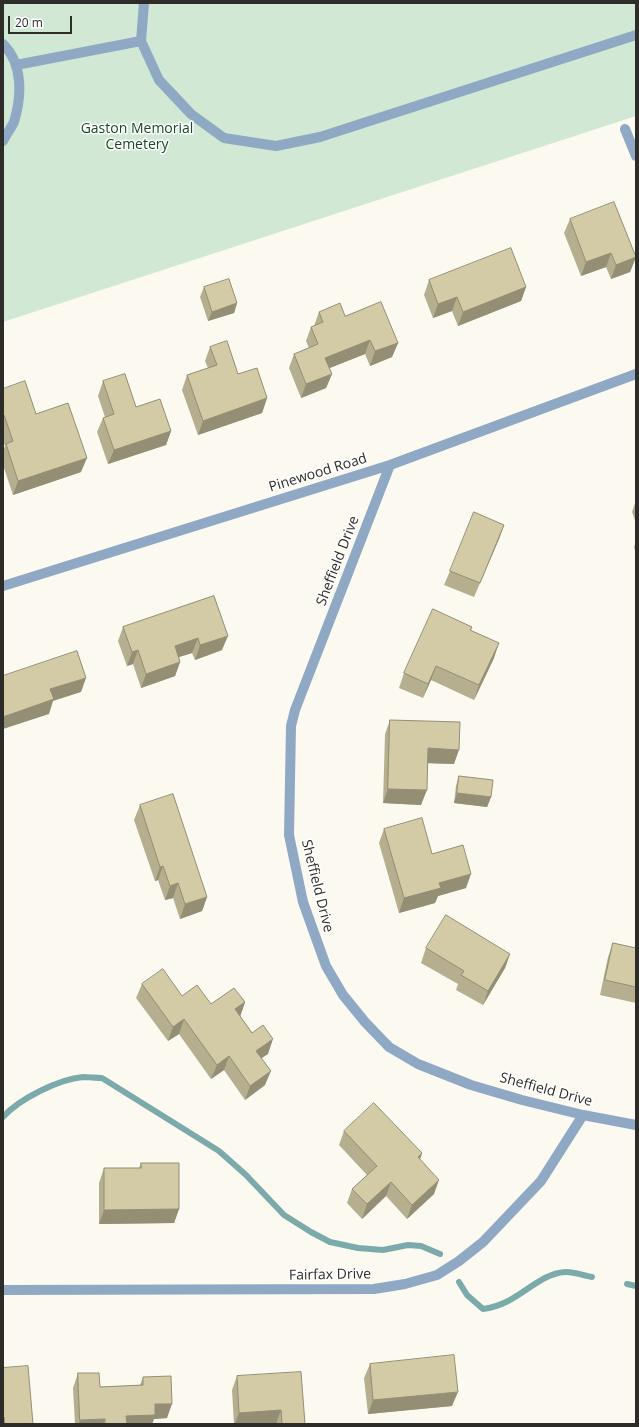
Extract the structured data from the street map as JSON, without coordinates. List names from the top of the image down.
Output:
{
  "streets": {
    "street": ["Pinewood Road", "Sheffield Drive", "Fairfax Drive"]
  },
  "crossings": [
    ["Pinewood Road", "Sheffield Drive"],
    ["Sheffield Drive", "Fairfax Drive"]
  ],
  "parks": ["Gaston Memorial Cemetery"],
  "scale_bar": "20 m"
}
